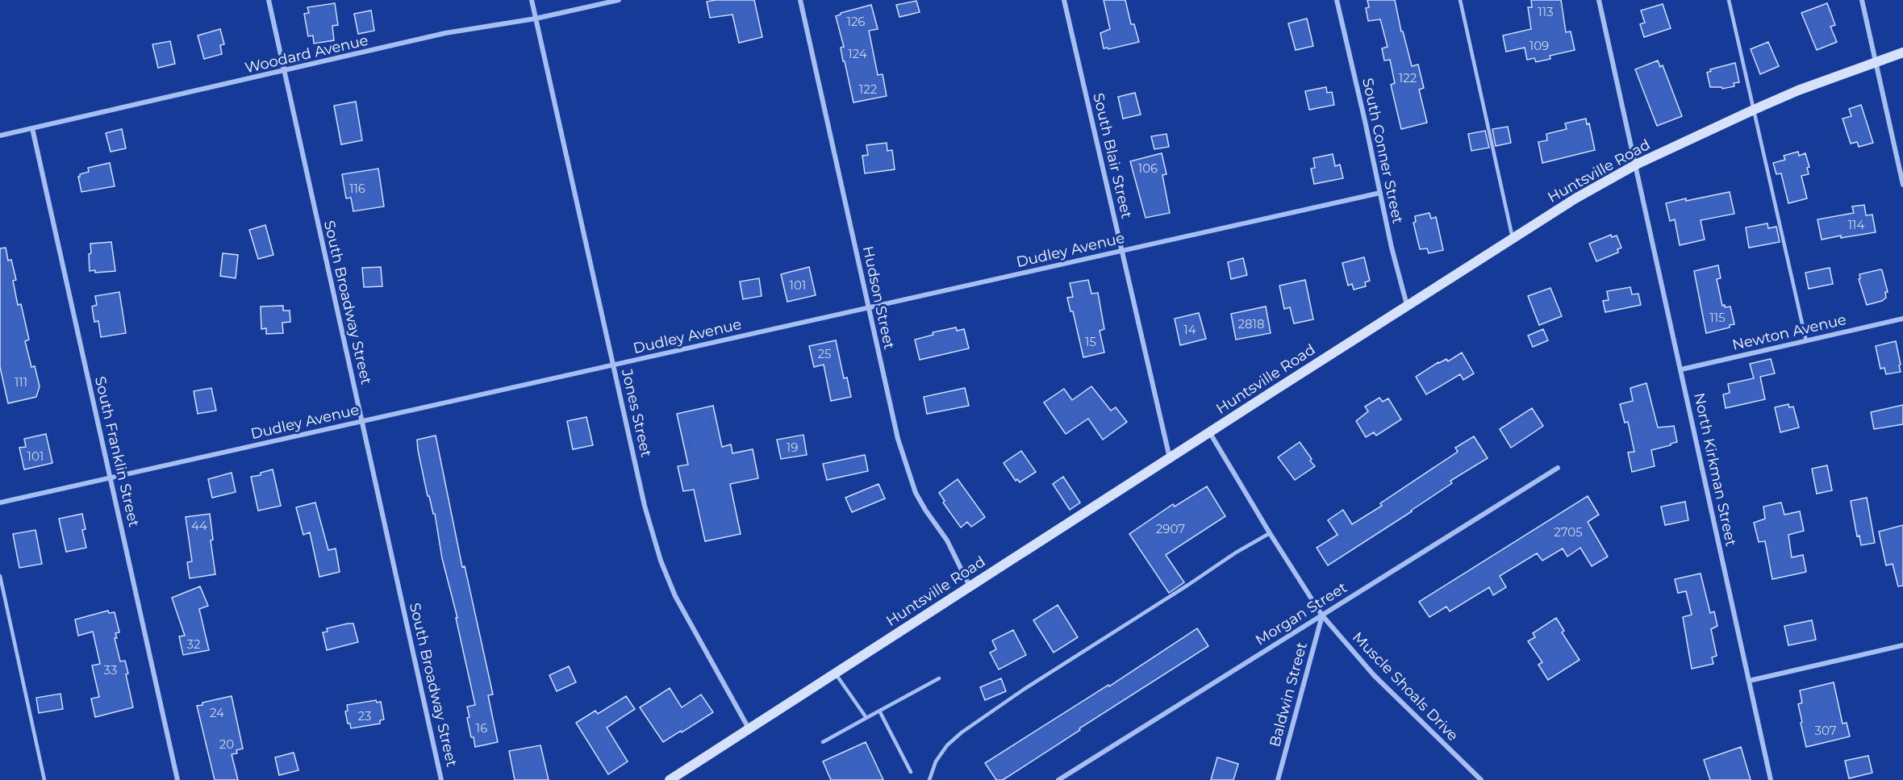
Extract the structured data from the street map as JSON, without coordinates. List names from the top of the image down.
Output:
{
  "streets": {
    "main road": ["Huntsville Road"],
    "street": [
      "Woodard Avenue",
      "South Conner Street",
      "South Blair Street",
      "Dudley Avenue",
      "Hudson Street",
      "South Broadway Street",
      "Newton Avenue",
      "Jones Street",
      "South Franklin Street",
      "North Kirkman Street",
      "Morgan Street",
      "Muscle Shoals Drive",
      "Baldwin Street"
    ]
  },
  "crossings": [
    ["Woodard Avenue", "South Broadway Street"],
    ["Woodard Avenue", "Jones Street"],
    ["Woodard Avenue", "South Franklin Street"],
    ["South Conner Street", "Huntsville Road"],
    ["South Conner Street", "Dudley Avenue"],
    ["South Blair Street", "Huntsville Road"],
    ["South Blair Street", "Dudley Avenue"],
    ["Huntsville Road", "Hudson Street"],
    ["Huntsville Road", "Jones Street"],
    ["Huntsville Road", "North Kirkman Street"],
    ["Huntsville Road", "Muscle Shoals Drive"],
    ["Dudley Avenue", "Hudson Street"],
    ["Dudley Avenue", "South Broadway Street"],
    ["Dudley Avenue", "Jones Street"],
    ["Dudley Avenue", "South Franklin Street"],
    ["Newton Avenue", "North Kirkman Street"],
    ["Morgan Street", "Muscle Shoals Drive"],
    ["Morgan Street", "Baldwin Street"],
    ["Muscle Shoals Drive", "Baldwin Street"]
  ],
  "house_numbers": [
    "113",
    "126",
    "109",
    "124",
    "122",
    "122",
    "106",
    "116",
    "114",
    "101",
    "115",
    "2818",
    "14",
    "15",
    "25",
    "111",
    "19",
    "101",
    "44",
    "2907",
    "2705",
    "32",
    "33",
    "24",
    "23",
    "16",
    "307",
    "20"
  ]
}
